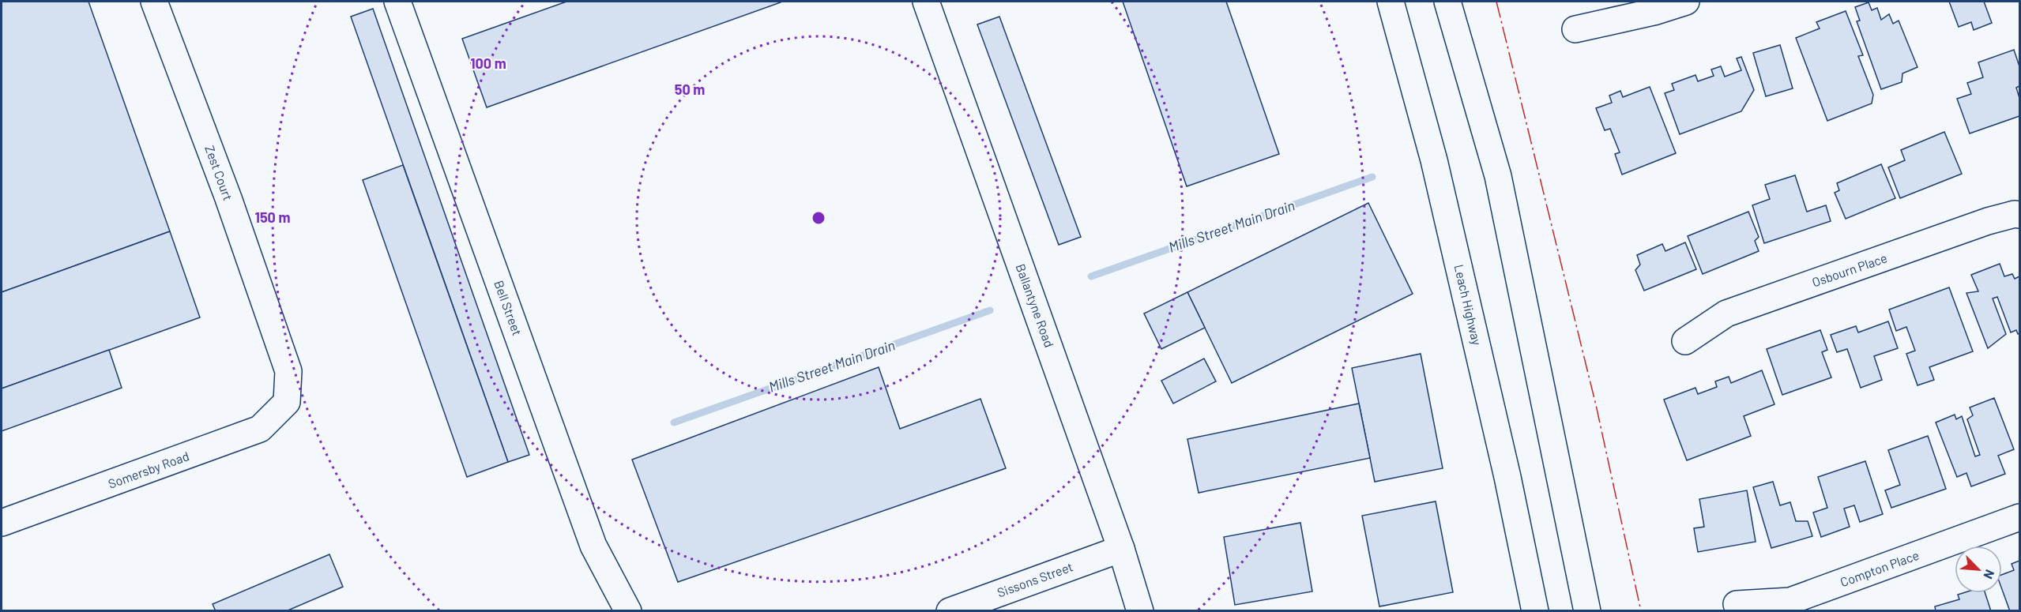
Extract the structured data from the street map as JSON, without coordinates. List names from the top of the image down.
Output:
{
  "streets": {
    "main road": [
      "Zest Court",
      "Osbourn Place",
      "Leach Highway",
      "Ballantyne Road",
      "Bell Street",
      "Somersby Road",
      "Compton Place",
      "Sissons Street"
    ]
  },
  "crossings": [
    ["Zest Court", "Somersby Road"],
    ["Ballantyne Road", "Sissons Street"]
  ],
  "water": ["Mills Street Main Drain"],
  "north": "bottom right",
  "rings": ["100 m", "50 m", "150 m"]
}
